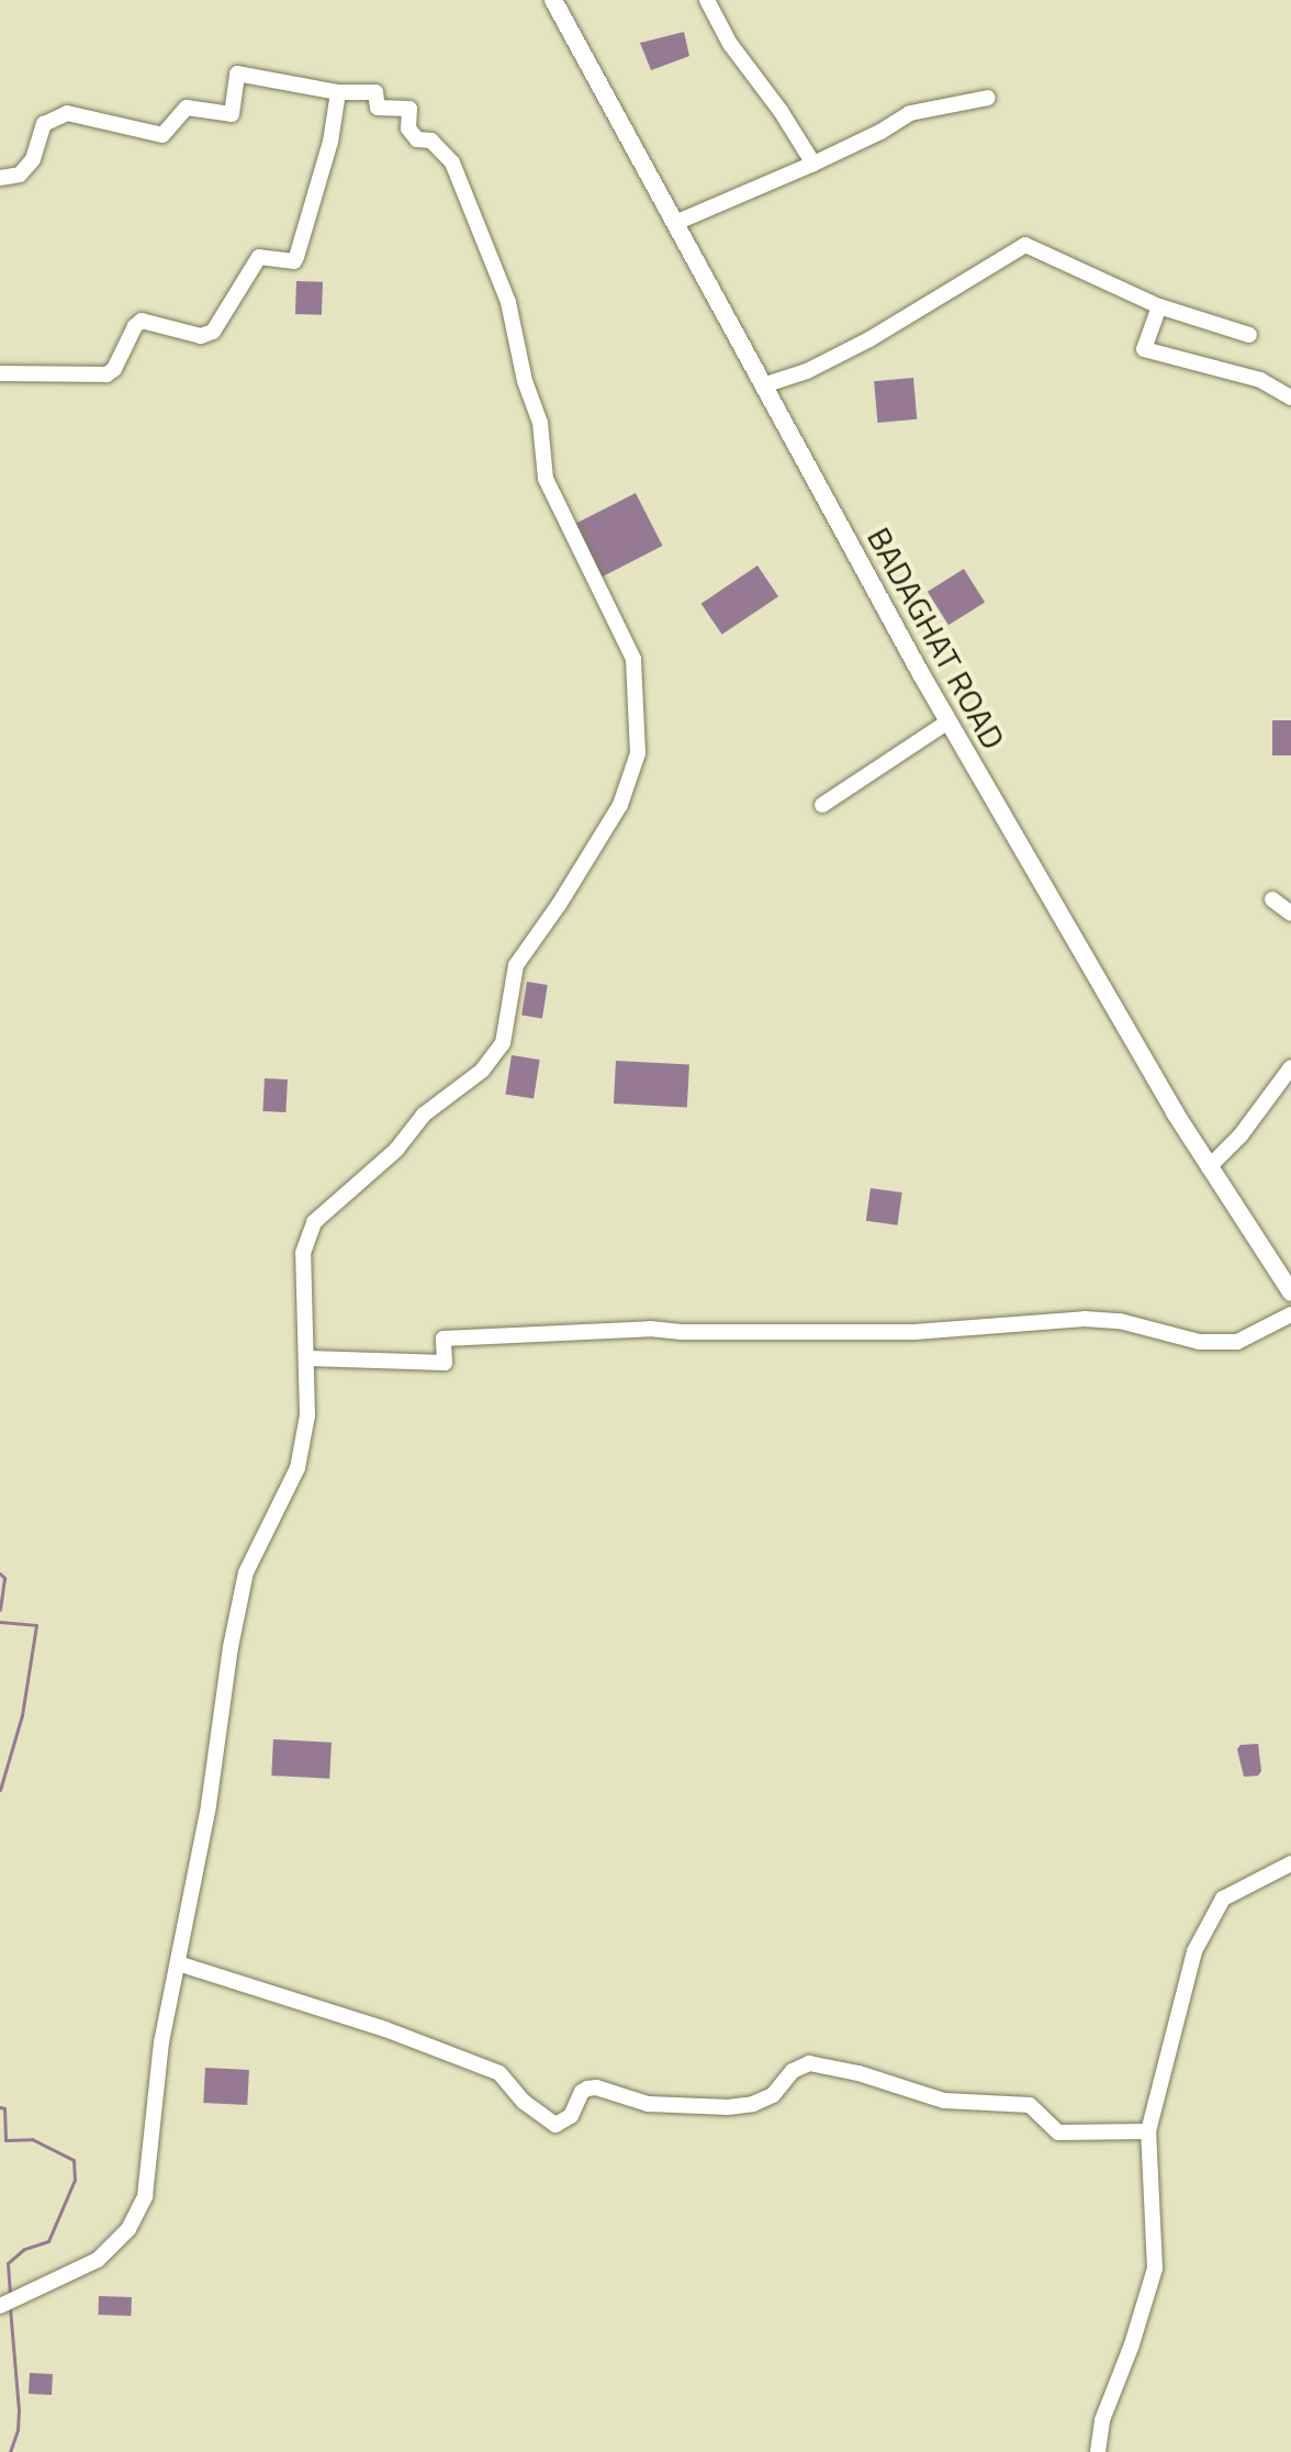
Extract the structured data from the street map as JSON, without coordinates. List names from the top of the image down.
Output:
{
  "streets": {
    "main road": ["BADAGHAT ROAD"]
  }
}
